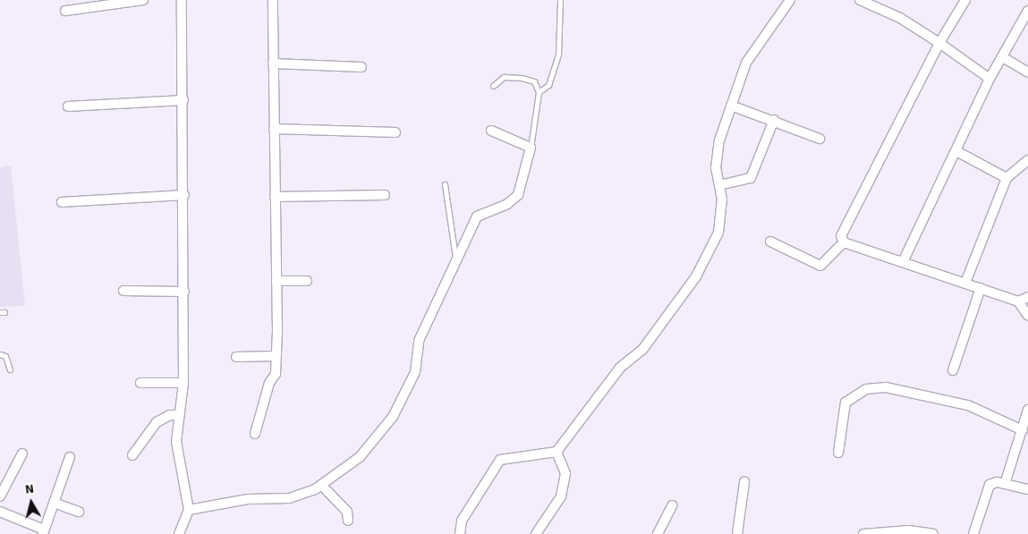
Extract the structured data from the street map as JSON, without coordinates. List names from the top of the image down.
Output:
{
  "north": "top"
}
